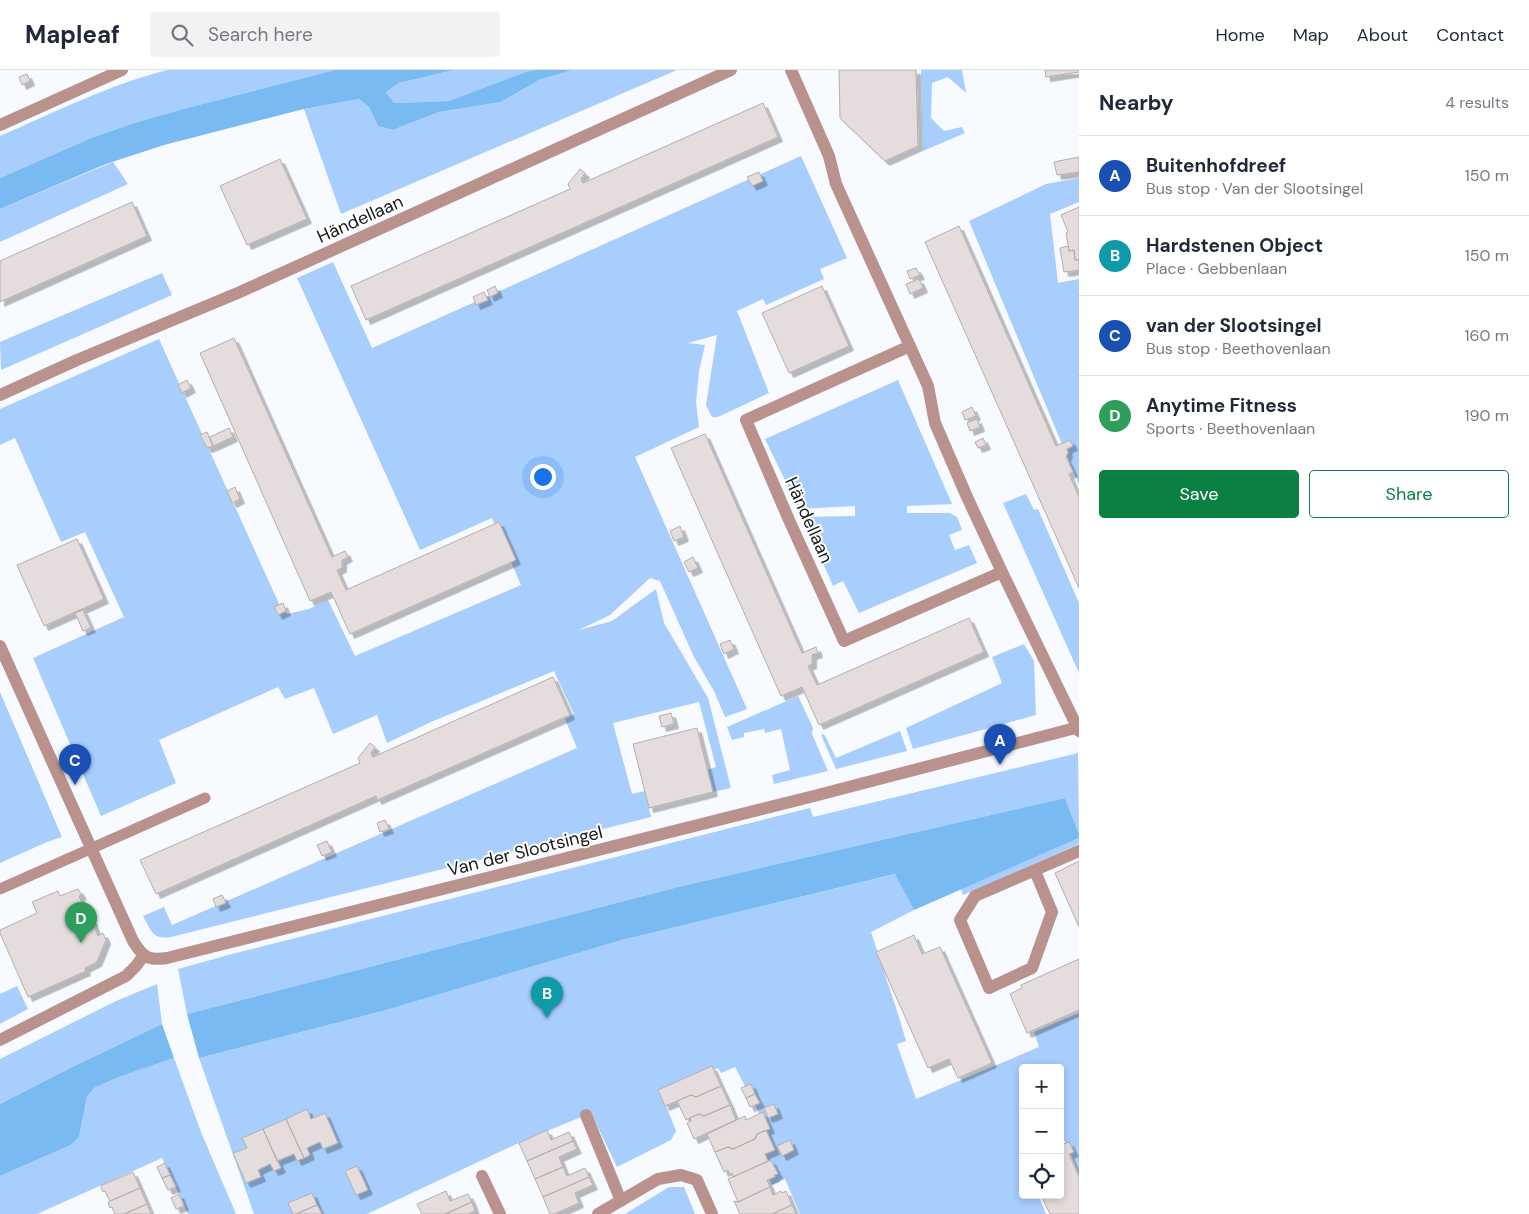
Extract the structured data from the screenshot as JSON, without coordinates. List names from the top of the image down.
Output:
{
  "streets": {
    "street": ["Händellaan", "Van der Slootsingel"]
  },
  "page": {
    "header": "Mapleaf",
    "search": "Search here",
    "nav": [
      "Home",
      "Map",
      "About",
      "Contact"
    ],
    "heading": ["Nearby", "4 results"],
    "list": [
      {
        "mark": "A",
        "name": "Buitenhofdreef",
        "note": "Bus stop · Van der Slootsingel",
        "value": "150 m"
      },
      {
        "mark": "B",
        "name": "Hardstenen Object",
        "note": "Place · Gebbenlaan",
        "value": "150 m"
      },
      {
        "mark": "C",
        "name": "van der Slootsingel",
        "note": "Bus stop · Beethovenlaan",
        "value": "160 m"
      },
      {
        "mark": "D",
        "name": "Anytime Fitness",
        "note": "Sports · Beethovenlaan",
        "value": "190 m"
      }
    ],
    "buttons": ["Save", "Share"],
    "pins": [
      "A",
      "C",
      "D",
      "B"
    ],
    "map_buttons": ["+", "−"]
  }
}
